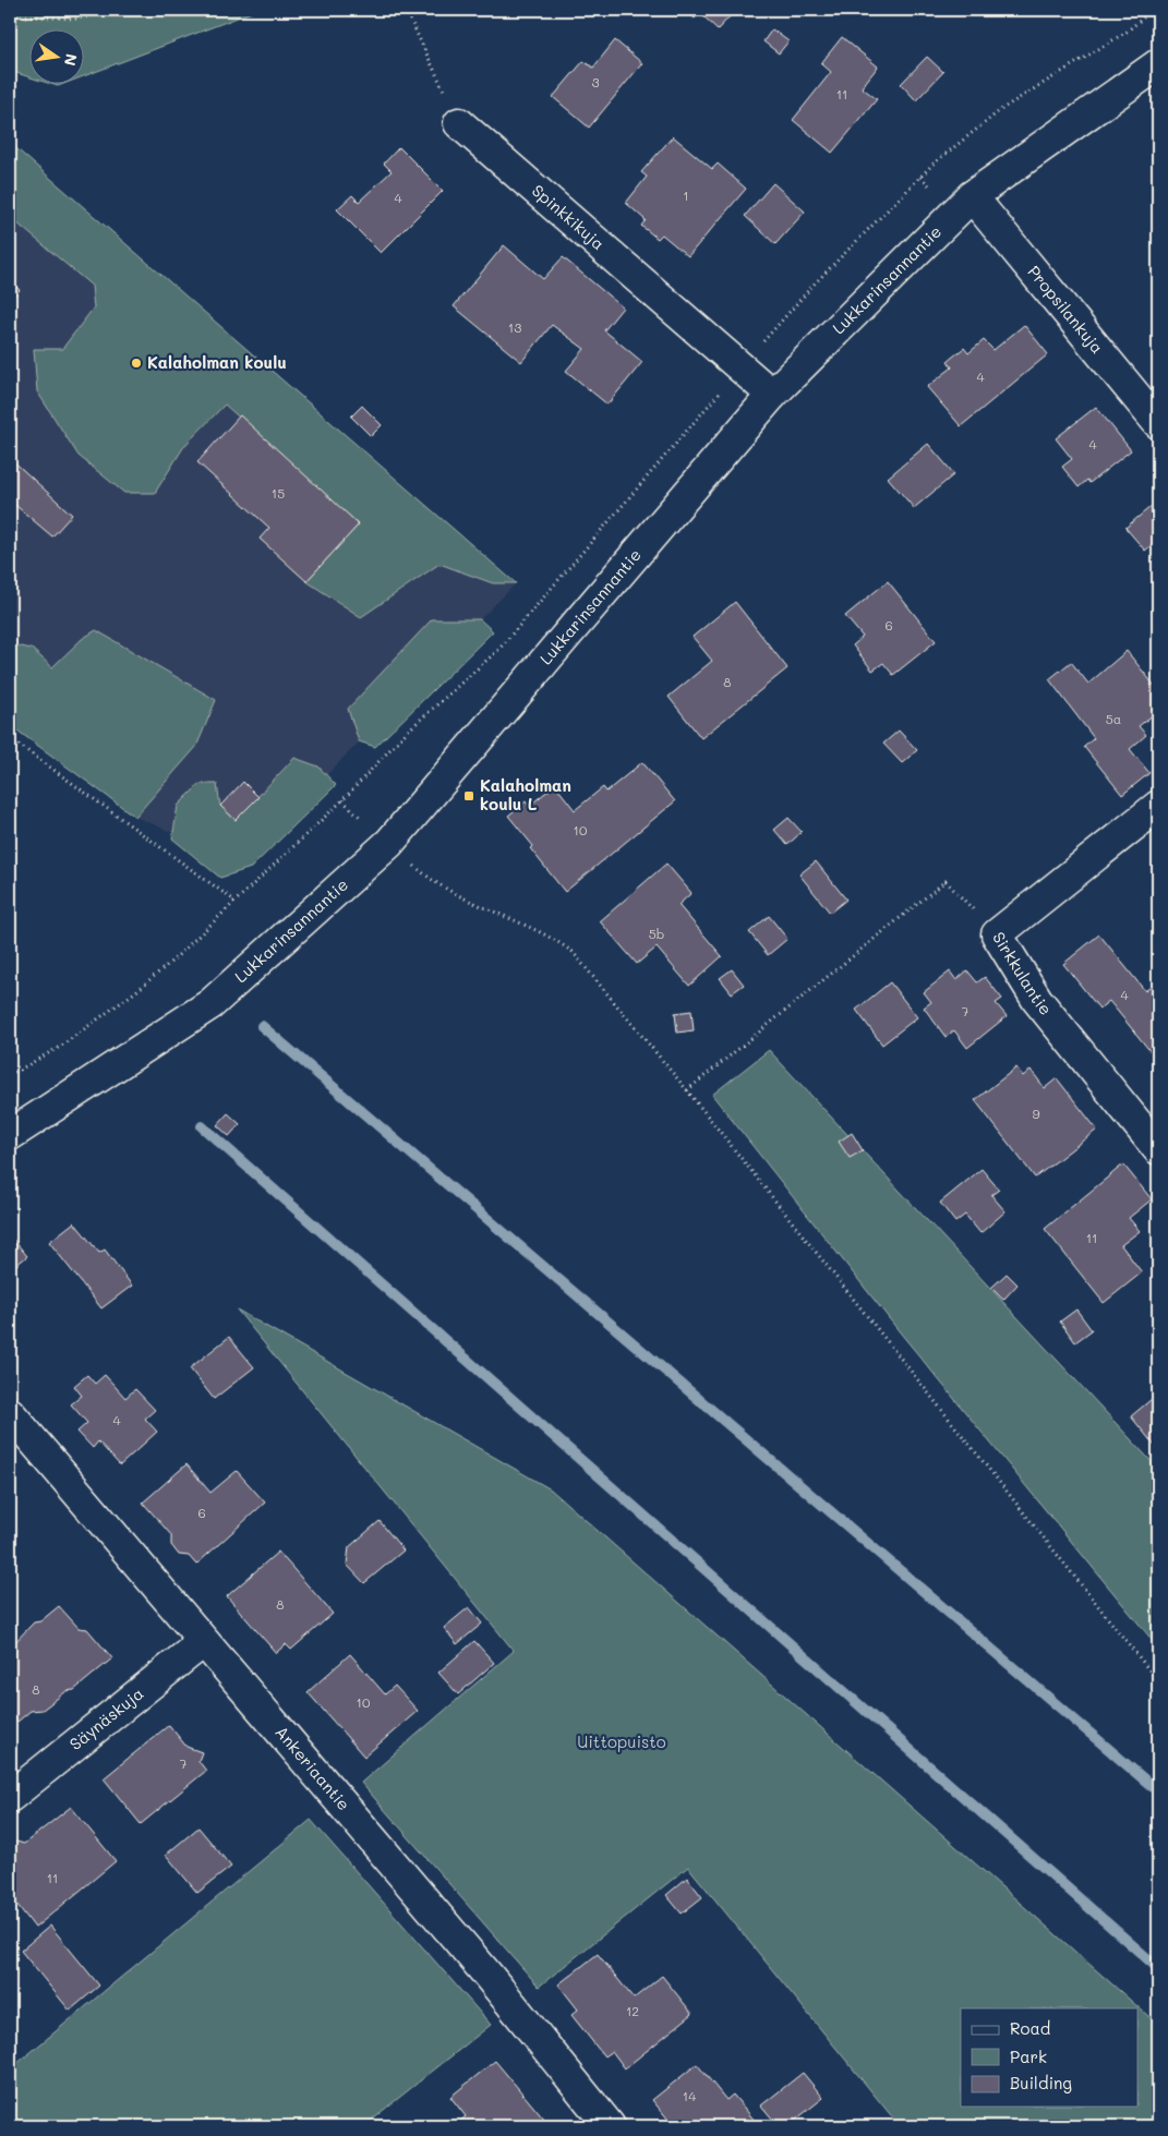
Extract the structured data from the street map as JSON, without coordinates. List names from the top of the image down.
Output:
{
  "streets": {
    "street": [
      "Spinkkikuja",
      "Lukkarinsannantie",
      "Propsilankuja",
      "Sirkkulantie",
      "Säynäskuja",
      "Ankeriaantie"
    ]
  },
  "crossings": [
    ["Spinkkikuja", "Lukkarinsannantie"],
    ["Lukkarinsannantie", "Propsilankuja"],
    ["Säynäskuja", "Ankeriaantie"]
  ],
  "parks": ["Uittopuisto"],
  "places": {
    "other": ["Kalaholman koulu"],
    "transit": ["Kalaholman koulu L"]
  },
  "house_numbers": [
    "3",
    "11",
    "1",
    "4",
    "13",
    "4",
    "4",
    "15",
    "6",
    "8",
    "5a",
    "10",
    "5b",
    "4",
    "7",
    "9",
    "11",
    "4",
    "6",
    "8",
    "8",
    "10",
    "7",
    "11",
    "12",
    "14"
  ],
  "legend": ["Road", "Park", "Building"],
  "north": "right"
}
